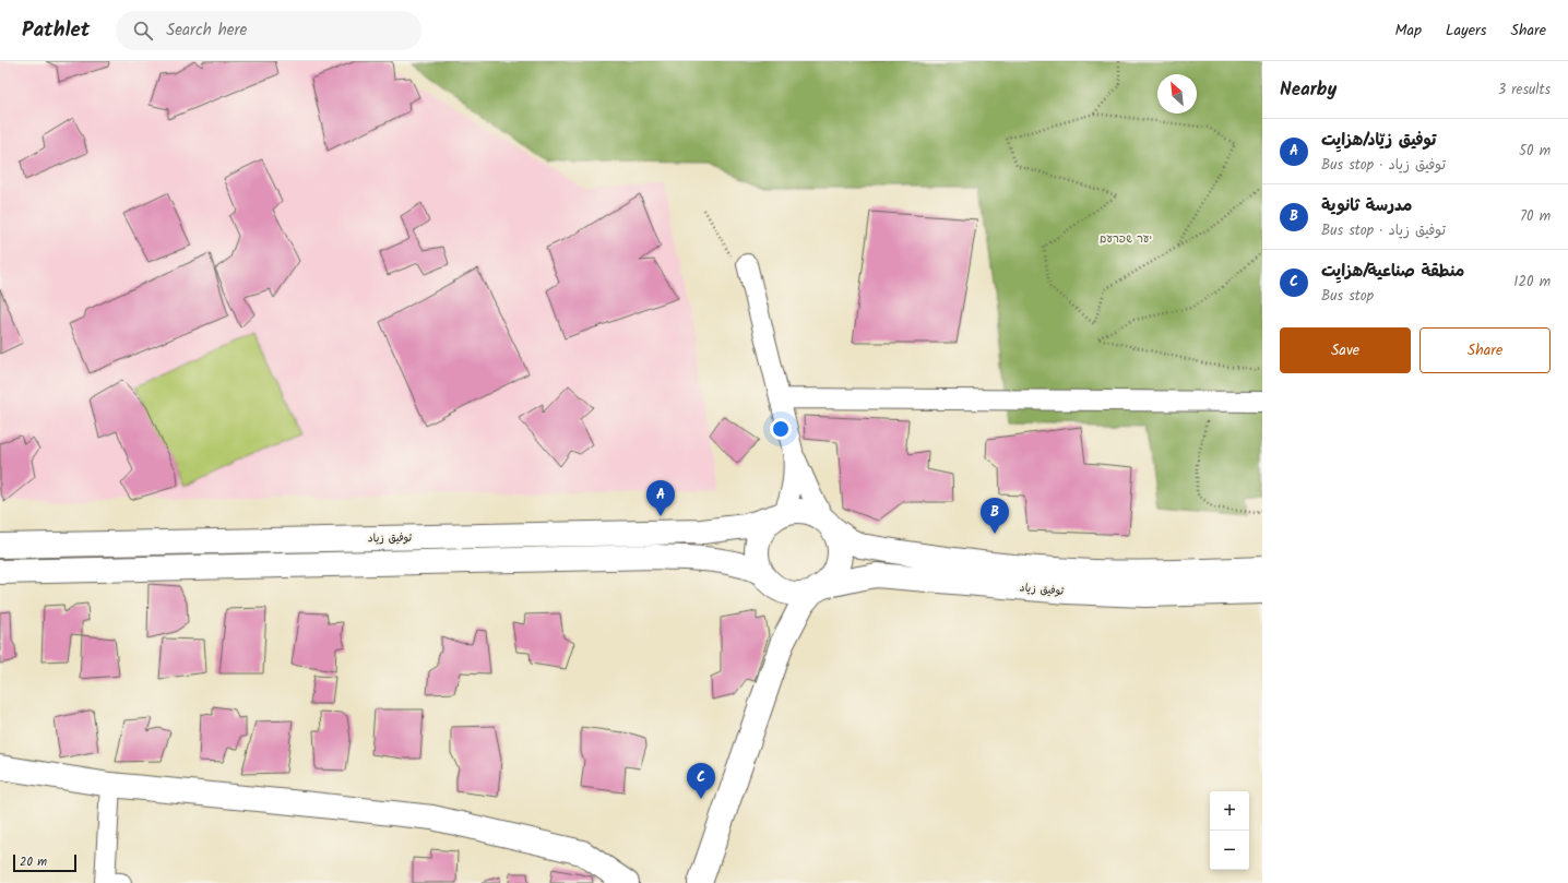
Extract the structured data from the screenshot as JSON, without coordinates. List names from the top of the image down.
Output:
{
  "streets": {
    "main road": ["توفيق زياد"]
  },
  "parks": ["יער שפרעם"],
  "scale_bar": "20 m",
  "north": "top left",
  "page": {
    "header": "Pathlet",
    "search": "Search here",
    "nav": ["Map", "Layers", "Share"],
    "heading": ["Nearby", "3 results"],
    "list": [
      {
        "mark": "A",
        "name": "توفيق زيّاد/هزايِت",
        "note": "Bus stop · توفيق زياد",
        "value": "50 m"
      },
      {
        "mark": "B",
        "name": "مدرسة ثانوية",
        "note": "Bus stop · توفيق زياد",
        "value": "70 m"
      },
      {
        "mark": "C",
        "name": "منطقة صناعية/هزايِت",
        "note": "Bus stop",
        "value": "120 m"
      }
    ],
    "buttons": ["Save", "Share"],
    "pins": ["A", "B", "C"],
    "map_buttons": ["+", "−"],
    "scale": "20 m"
  }
}
